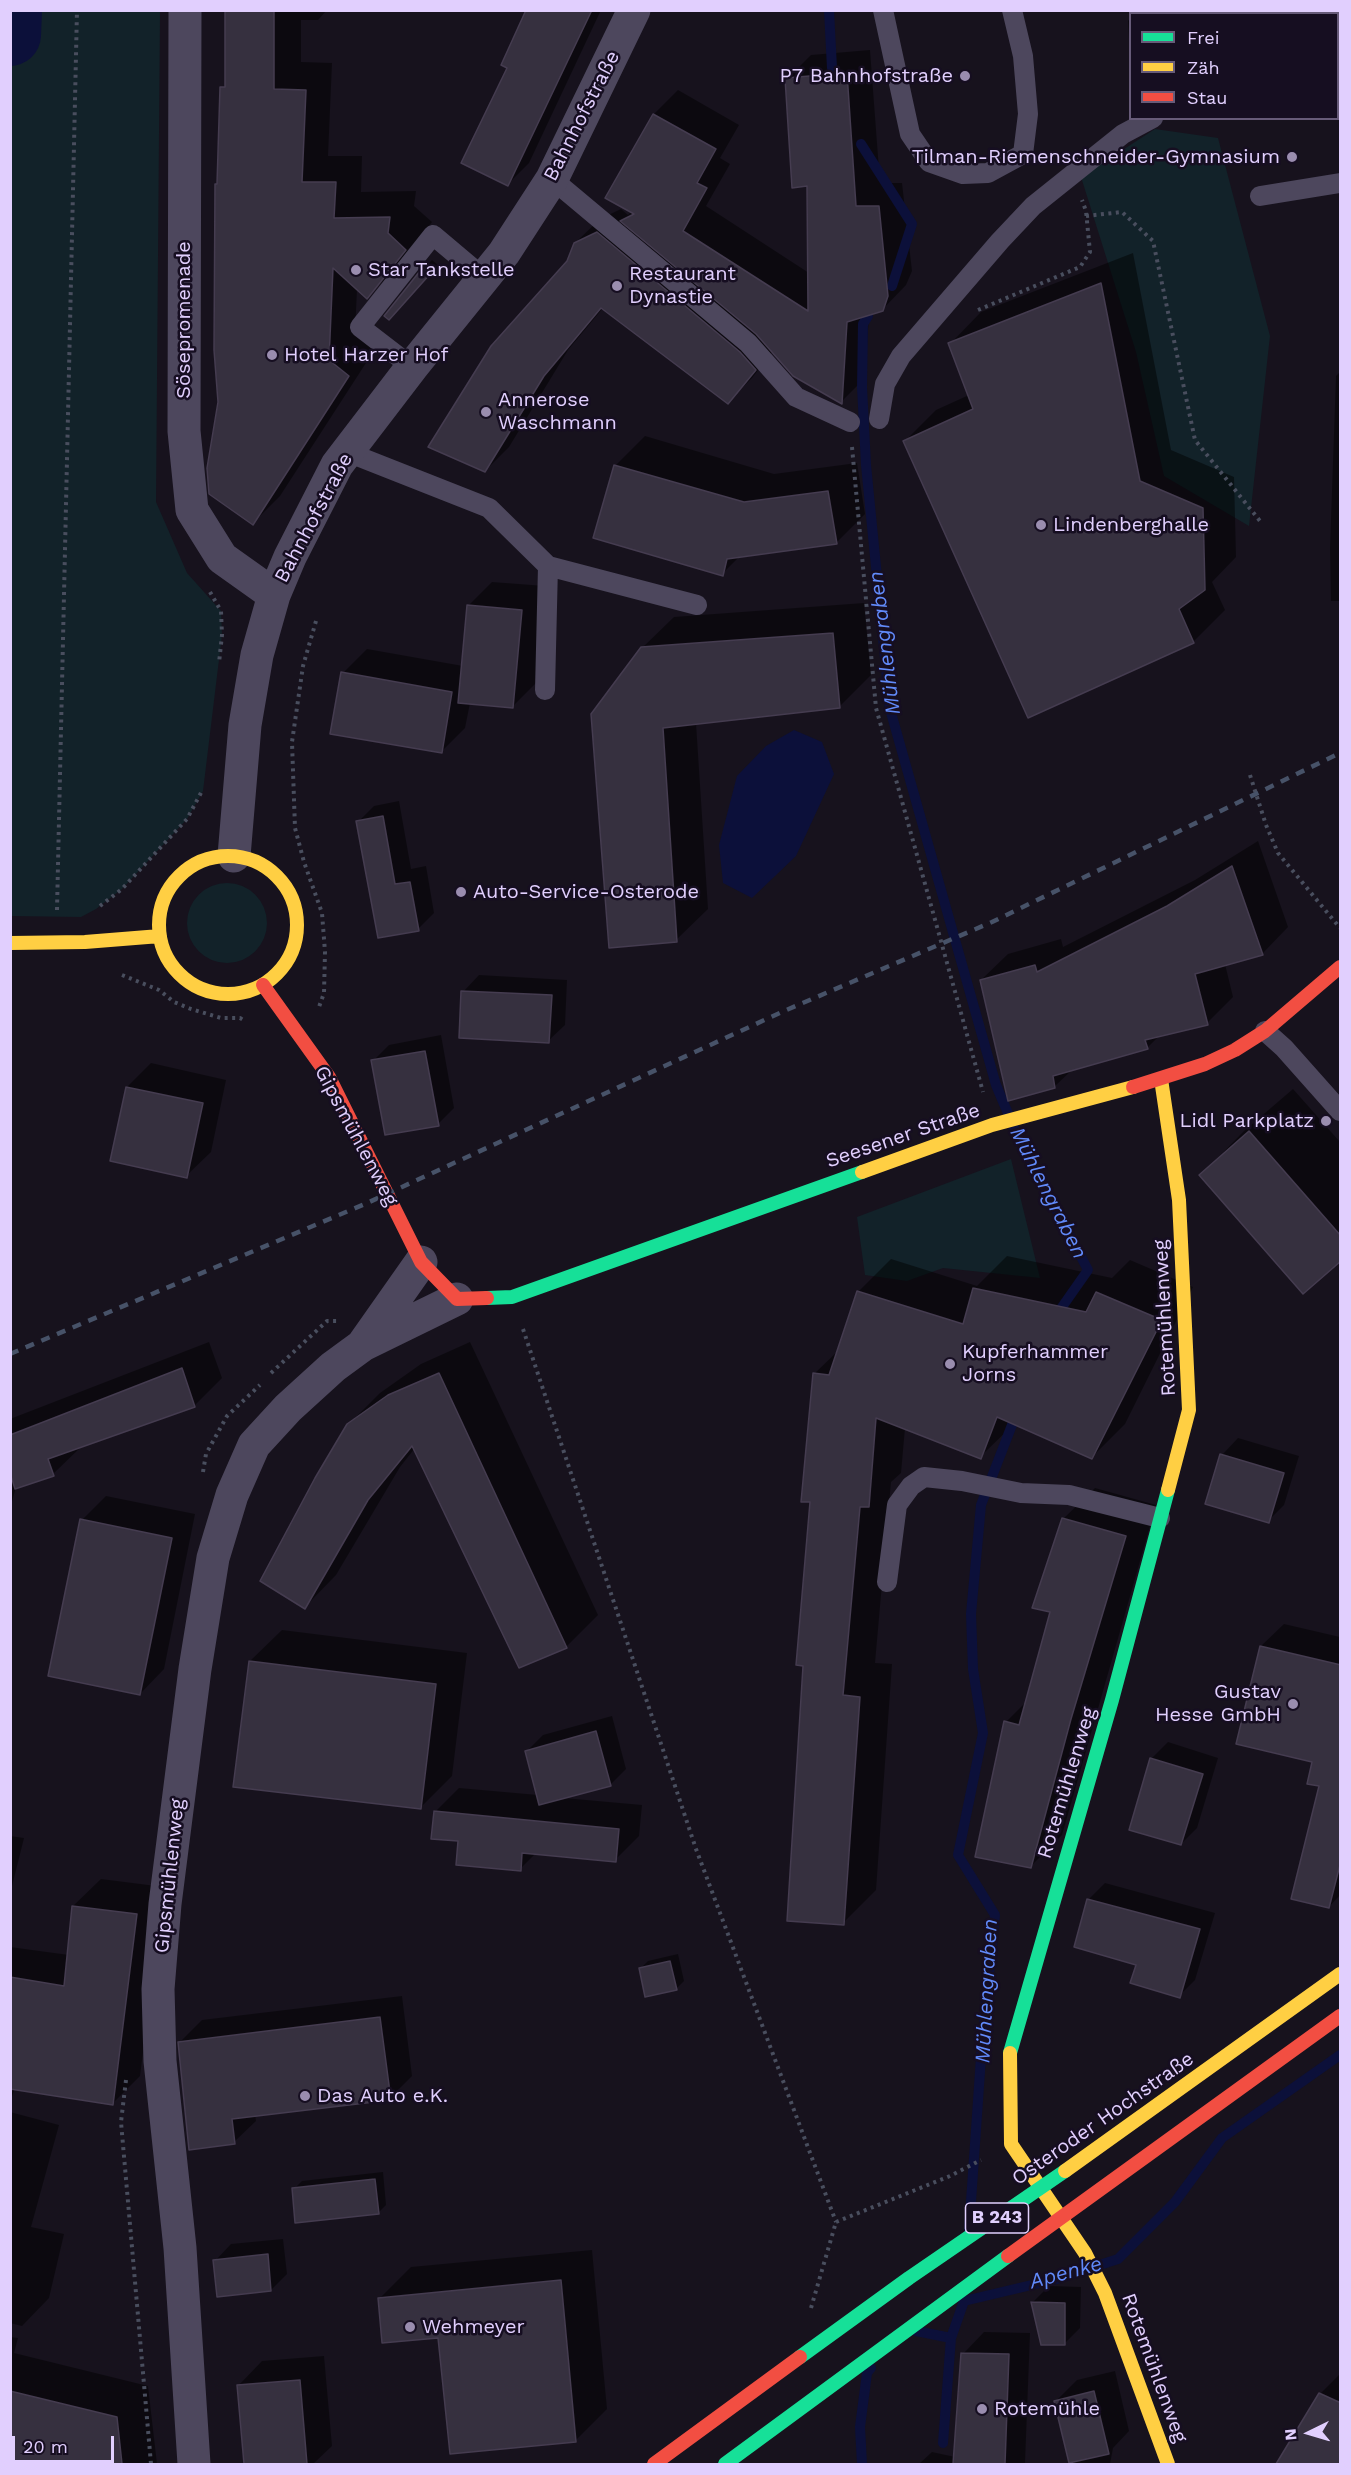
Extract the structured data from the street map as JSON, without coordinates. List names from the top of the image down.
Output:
{
  "streets": {
    "main road": [
      "Gipsmühlenweg",
      "Seesener Straße",
      "Rotemühlenweg",
      "Osteroder Hochstraße",
      "B 243"
    ],
    "street": ["Bahnhofstraße", "Sösepromenade"]
  },
  "crossings": [
    ["Bahnhofstraße", "Sösepromenade"],
    ["Bahnhofstraße", "Gipsmühlenweg"],
    ["Gipsmühlenweg", "Seesener Straße"],
    ["Seesener Straße", "Rotemühlenweg"]
  ],
  "water": ["Mühlengraben", "Apenke"],
  "places": [
    "P7 Bahnhofstraße",
    "Tilman-Riemenschneider-Gymnasium",
    "Star Tankstelle",
    "Restaurant Dynastie",
    "Hotel Harzer Hof",
    "Annerose Waschmann",
    "Lindenberghalle",
    "Auto-Service-Osterode",
    "Lidl Parkplatz",
    "Kupferhammer Jorns",
    "Gustav Hesse GmbH",
    "Das Auto e.K.",
    "Wehmeyer",
    "Rotemühle"
  ],
  "legend": ["Frei", "Zäh", "Stau"],
  "scale_bar": "20 m",
  "north": "left"
}
